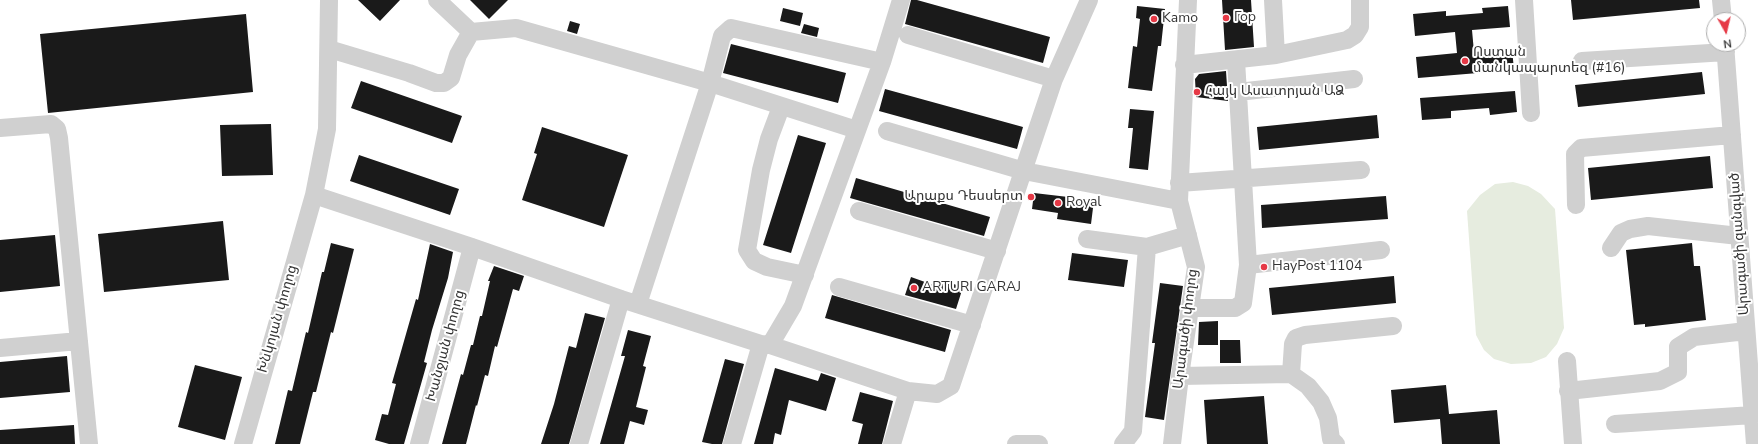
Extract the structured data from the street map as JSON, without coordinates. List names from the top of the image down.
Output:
{
  "streets": {
    "street": [
      "Արագածի զանգված",
      "Խնկոյան փողոց",
      "Արագածի փողոց",
      "Խանջյան փողոց"
    ]
  },
  "places": [
    "Гор",
    "Kamo",
    "Ոստան մանկապարտեզ (#16)",
    "Հայկ Ասատրյան ԱՁ",
    "Արաքս Դեսսերտ",
    "Royal",
    "HayPost 1104",
    "ARTURI GARAJ"
  ],
  "north": "bottom"
}
